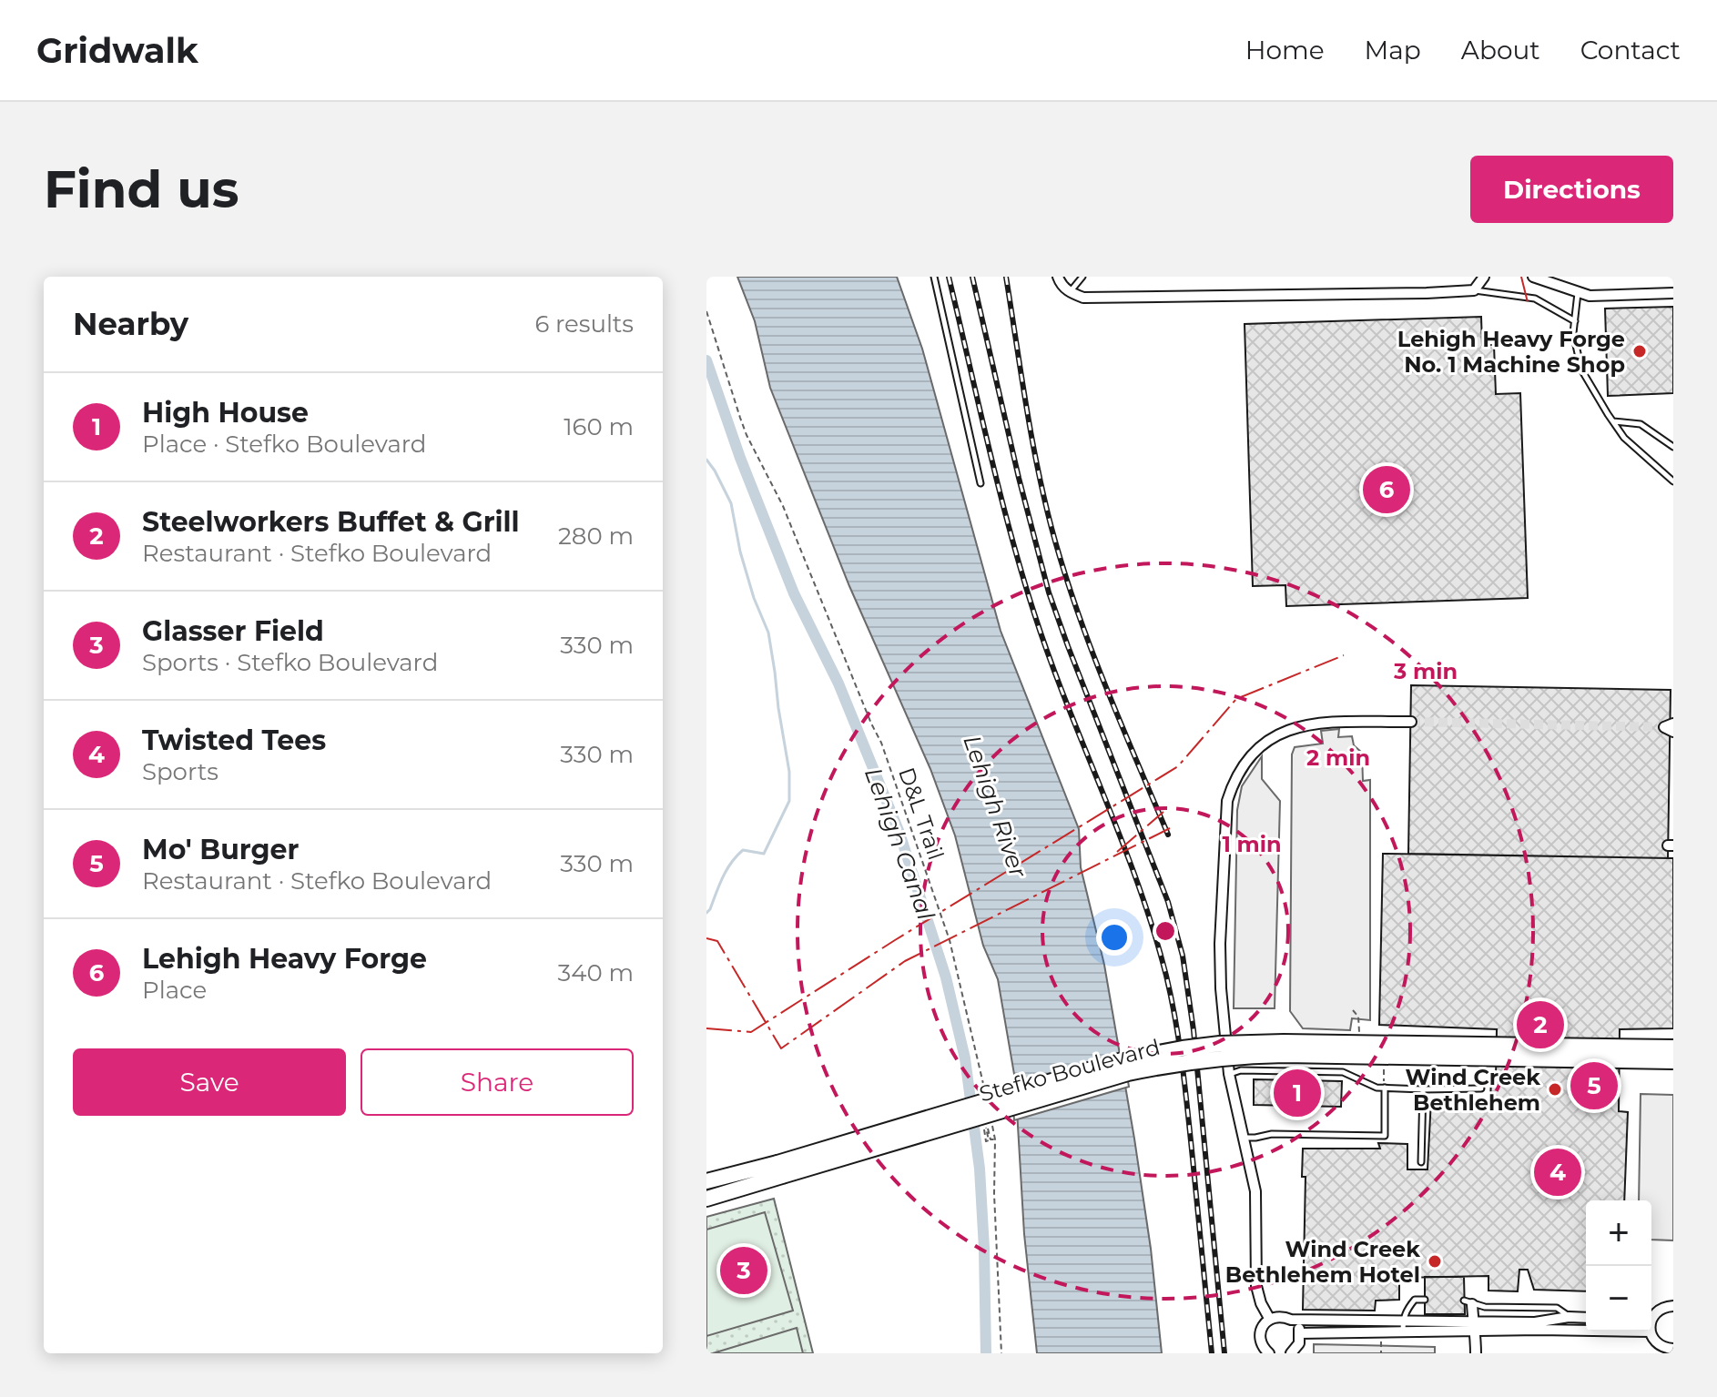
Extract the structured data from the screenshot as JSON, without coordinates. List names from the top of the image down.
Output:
{
  "streets": {
    "main road": ["Stefko Boulevard"],
    "path": ["D&L Trail"]
  },
  "water": ["Lehigh River", "Lehigh Canal"],
  "places": ["Lehigh Heavy Forge No. 1 Machine Shop", "Wind Creek Bethlehem", "Wind Creek Bethlehem Hotel"],
  "page": {
    "header": "Gridwalk",
    "nav": [
      "Home",
      "Map",
      "About",
      "Contact"
    ],
    "buttons": [
      "Directions",
      ["Save", "Share"]
    ],
    "title": "Find us",
    "heading": ["Nearby", "6 results"],
    "list": [
      {
        "mark": "1",
        "name": "High House",
        "note": "Place · Stefko Boulevard",
        "value": "160 m"
      },
      {
        "mark": "2",
        "name": "Steelworkers Buffet & Grill",
        "note": "Restaurant · Stefko Boulevard",
        "value": "280 m"
      },
      {
        "mark": "3",
        "name": "Glasser Field",
        "note": "Sports · Stefko Boulevard",
        "value": "330 m"
      },
      {
        "mark": "4",
        "name": "Twisted Tees",
        "note": "Sports",
        "value": "330 m"
      },
      {
        "mark": "5",
        "name": "Mo' Burger",
        "note": "Restaurant · Stefko Boulevard",
        "value": "330 m"
      },
      {
        "mark": "6",
        "name": "Lehigh Heavy Forge",
        "note": "Place",
        "value": "340 m"
      }
    ],
    "pins": [
      "6",
      "2",
      "5",
      "1",
      "4",
      "3"
    ],
    "map_buttons": ["+", "−"]
  },
  "rings": ["3 min", "2 min", "1 min"]
}
